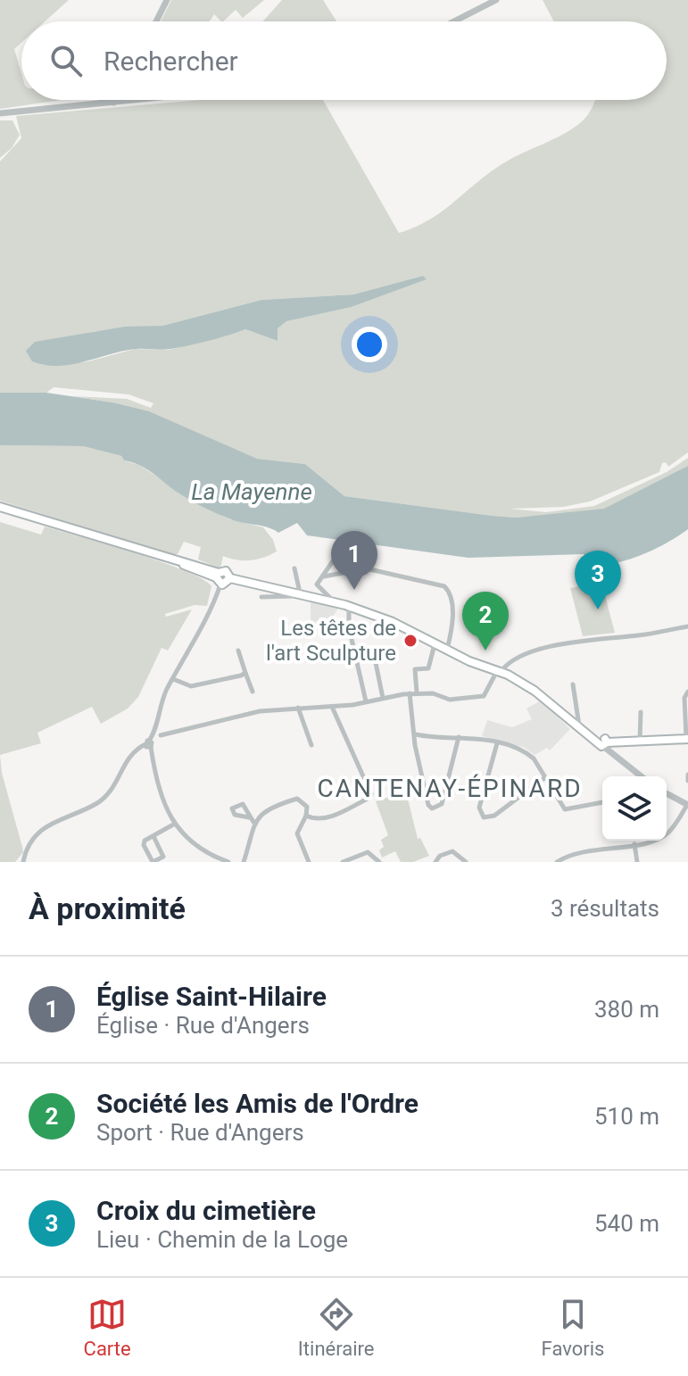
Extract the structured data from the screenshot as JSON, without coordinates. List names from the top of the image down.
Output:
{
  "districts": ["CANTENAY-ÉPINARD"],
  "water": ["La Mayenne"],
  "places": ["Les têtes de l'art Sculpture"],
  "page": {
    "search": "Rechercher",
    "pins": ["1", "3", "2"],
    "heading": ["À proximité", "3 résultats"],
    "list": [
      {
        "mark": "1",
        "name": "Église Saint-Hilaire",
        "note": "Église · Rue d'Angers",
        "value": "380 m"
      },
      {
        "mark": "2",
        "name": "Société les Amis de l'Ordre",
        "note": "Sport · Rue d'Angers",
        "value": "510 m"
      },
      {
        "mark": "3",
        "name": "Croix du cimetière",
        "note": "Lieu · Chemin de la Loge",
        "value": "540 m"
      }
    ],
    "nav": ["Carte", "Itinéraire", "Favoris"]
  }
}
